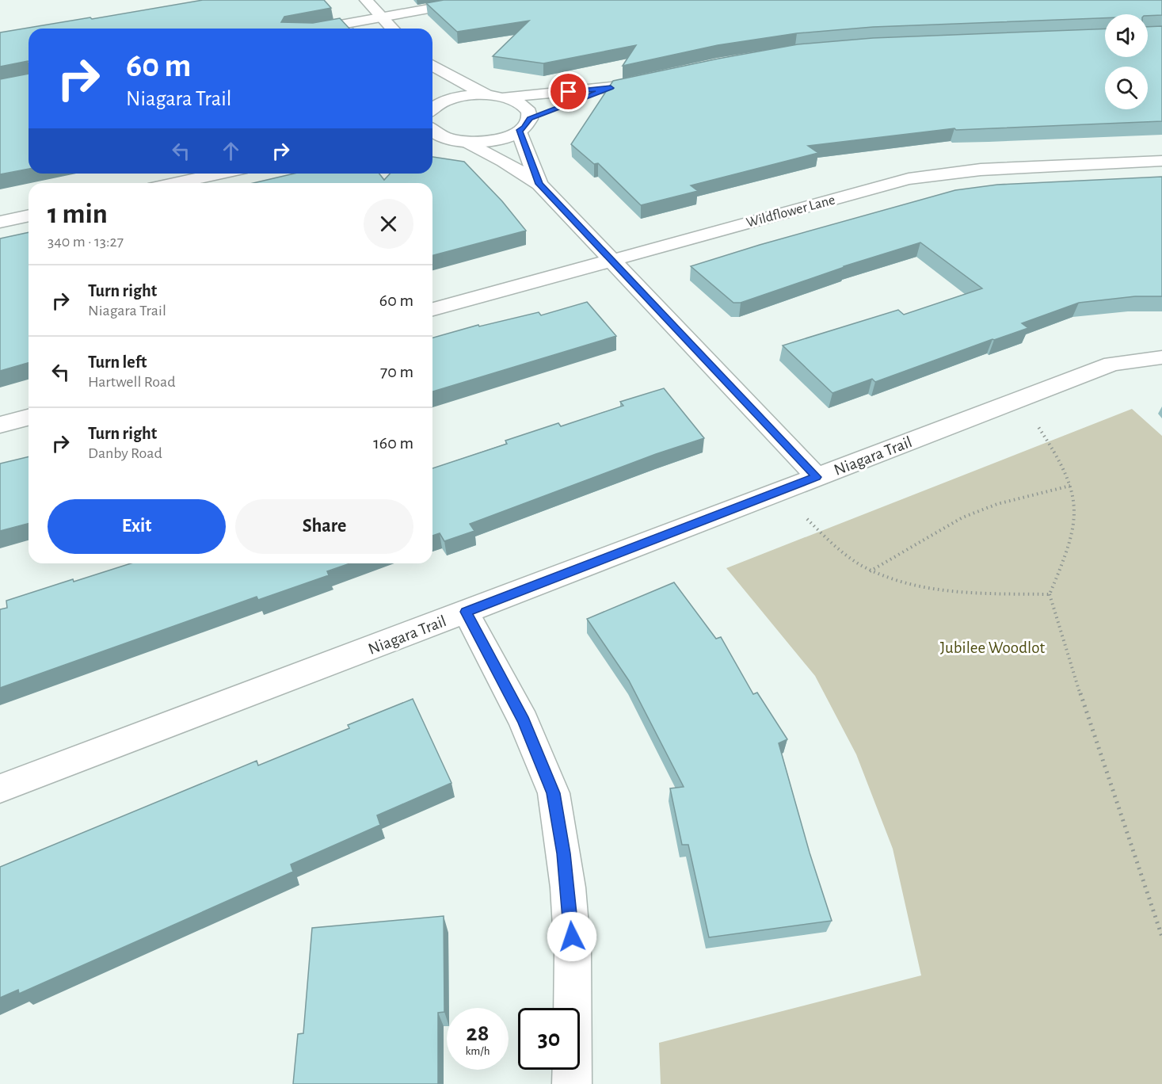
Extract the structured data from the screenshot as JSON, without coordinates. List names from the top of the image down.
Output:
{
  "streets": {
    "street": ["Wildflower Lane", "Niagara Trail"]
  },
  "parks": ["Jubilee Woodlot"],
  "page": {
    "turn": ["60 m", "Niagara Trail"],
    "heading": ["1 min", "340 m · 13:27"],
    "list": [
      {
        "name": "Turn right",
        "note": "Niagara Trail",
        "value": "60 m"
      },
      {
        "name": "Turn left",
        "note": "Hartwell Road",
        "value": "70 m"
      },
      {
        "name": "Turn right",
        "note": "Danby Road",
        "value": "160 m"
      }
    ],
    "buttons": ["Exit", "Share"],
    "speed": "28 km/h",
    "limit": "30"
  }
}
